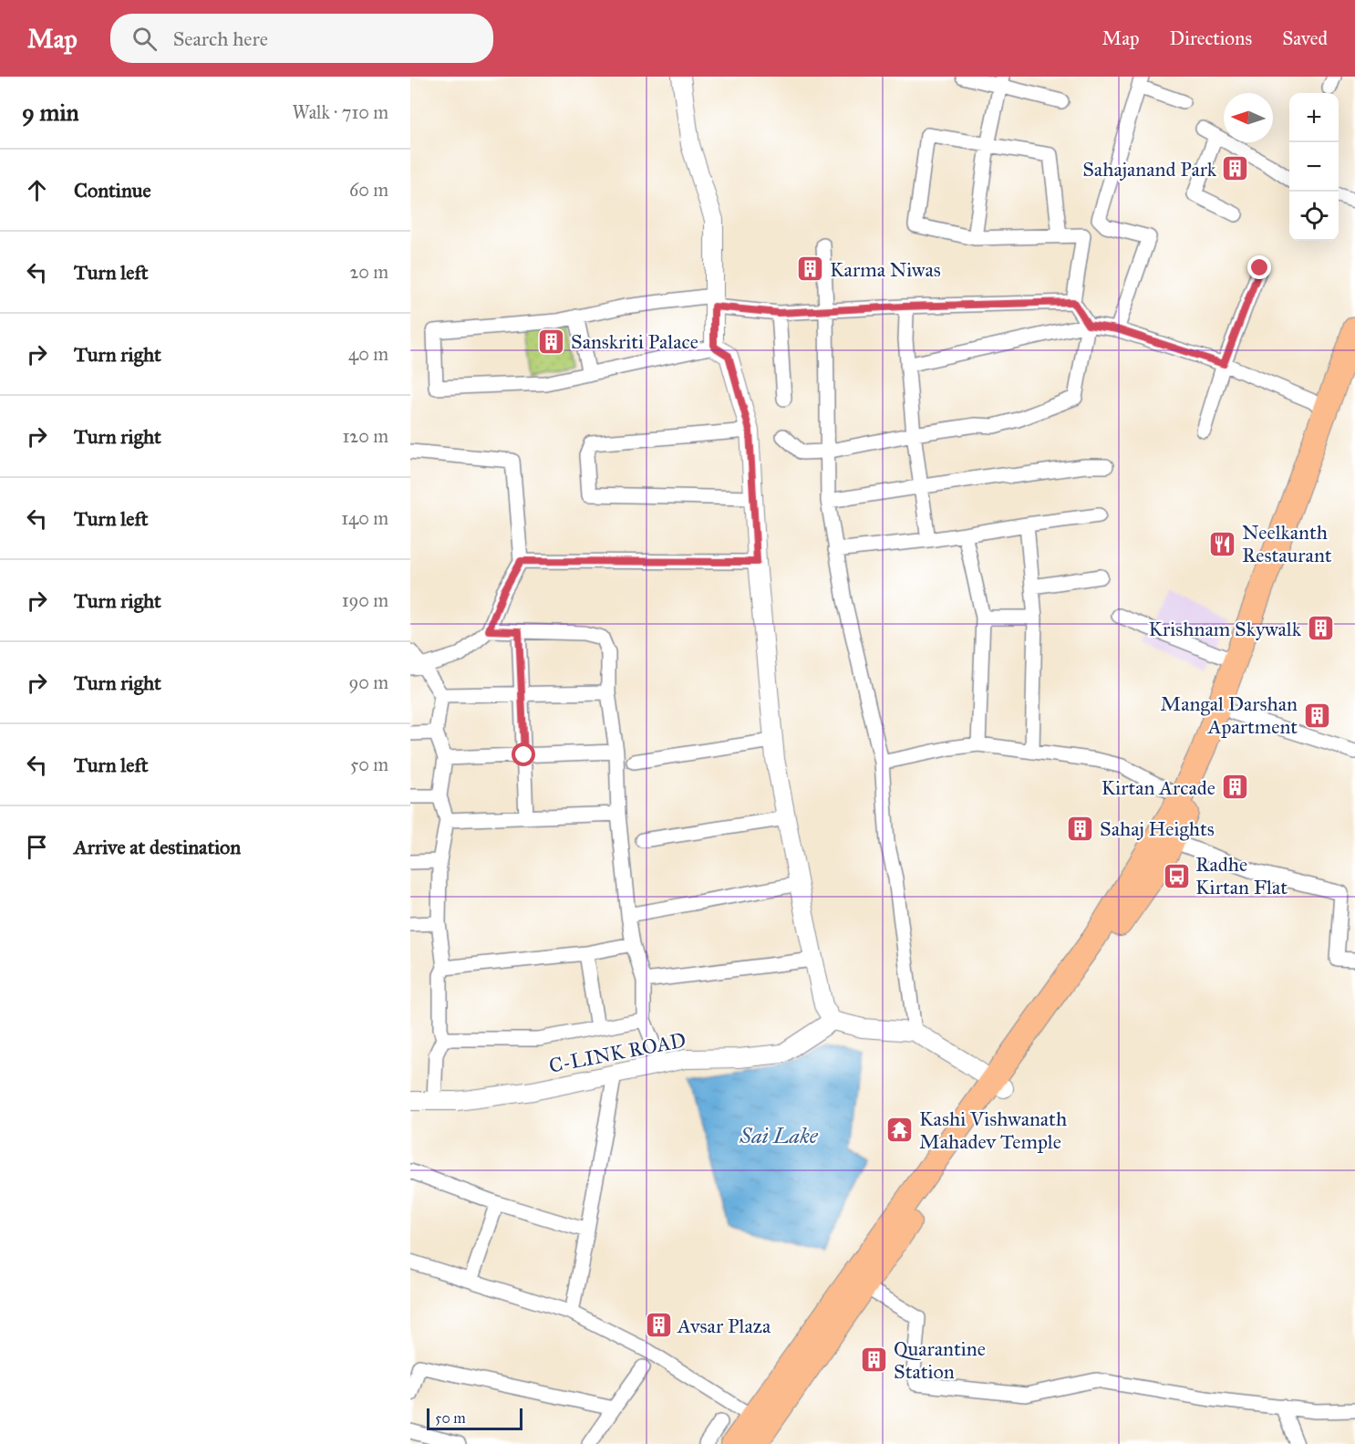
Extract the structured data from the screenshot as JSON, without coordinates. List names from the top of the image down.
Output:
{
  "streets": {
    "street": ["C-LINK ROAD"]
  },
  "water": ["Sai Lake"],
  "places": {
    "building": [
      "Sahajanand Park",
      "Karma Niwas",
      "Sanskriti Palace",
      "Krishnam Skywalk",
      "Mangal Darshan Apartment",
      "Kirtan Arcade",
      "Sahaj Heights",
      "Avsar Plaza",
      "Quarantine Station"
    ],
    "restaurant": ["Neelkanth Restaurant"],
    "bus stop": ["Radhe Kirtan Flat"],
    "temple": ["Kashi Vishwanath Mahadev Temple"]
  },
  "scale_bar": "50 m",
  "north": "left",
  "page": {
    "header": "Map",
    "search": "Search here",
    "nav": ["Map", "Directions", "Saved"],
    "heading": ["9 min", "Walk · 710 m"],
    "map_buttons": ["+", "−"],
    "list": [
      ["Continue", "60 m"],
      ["Turn left", "20 m"],
      ["Turn right", "40 m"],
      ["Turn right", "120 m"],
      ["Turn left", "140 m"],
      ["Turn right", "190 m"],
      ["Turn right", "90 m"],
      ["Turn left", "50 m"],
      "Arrive at destination"
    ],
    "scale": "50 m"
  }
}
